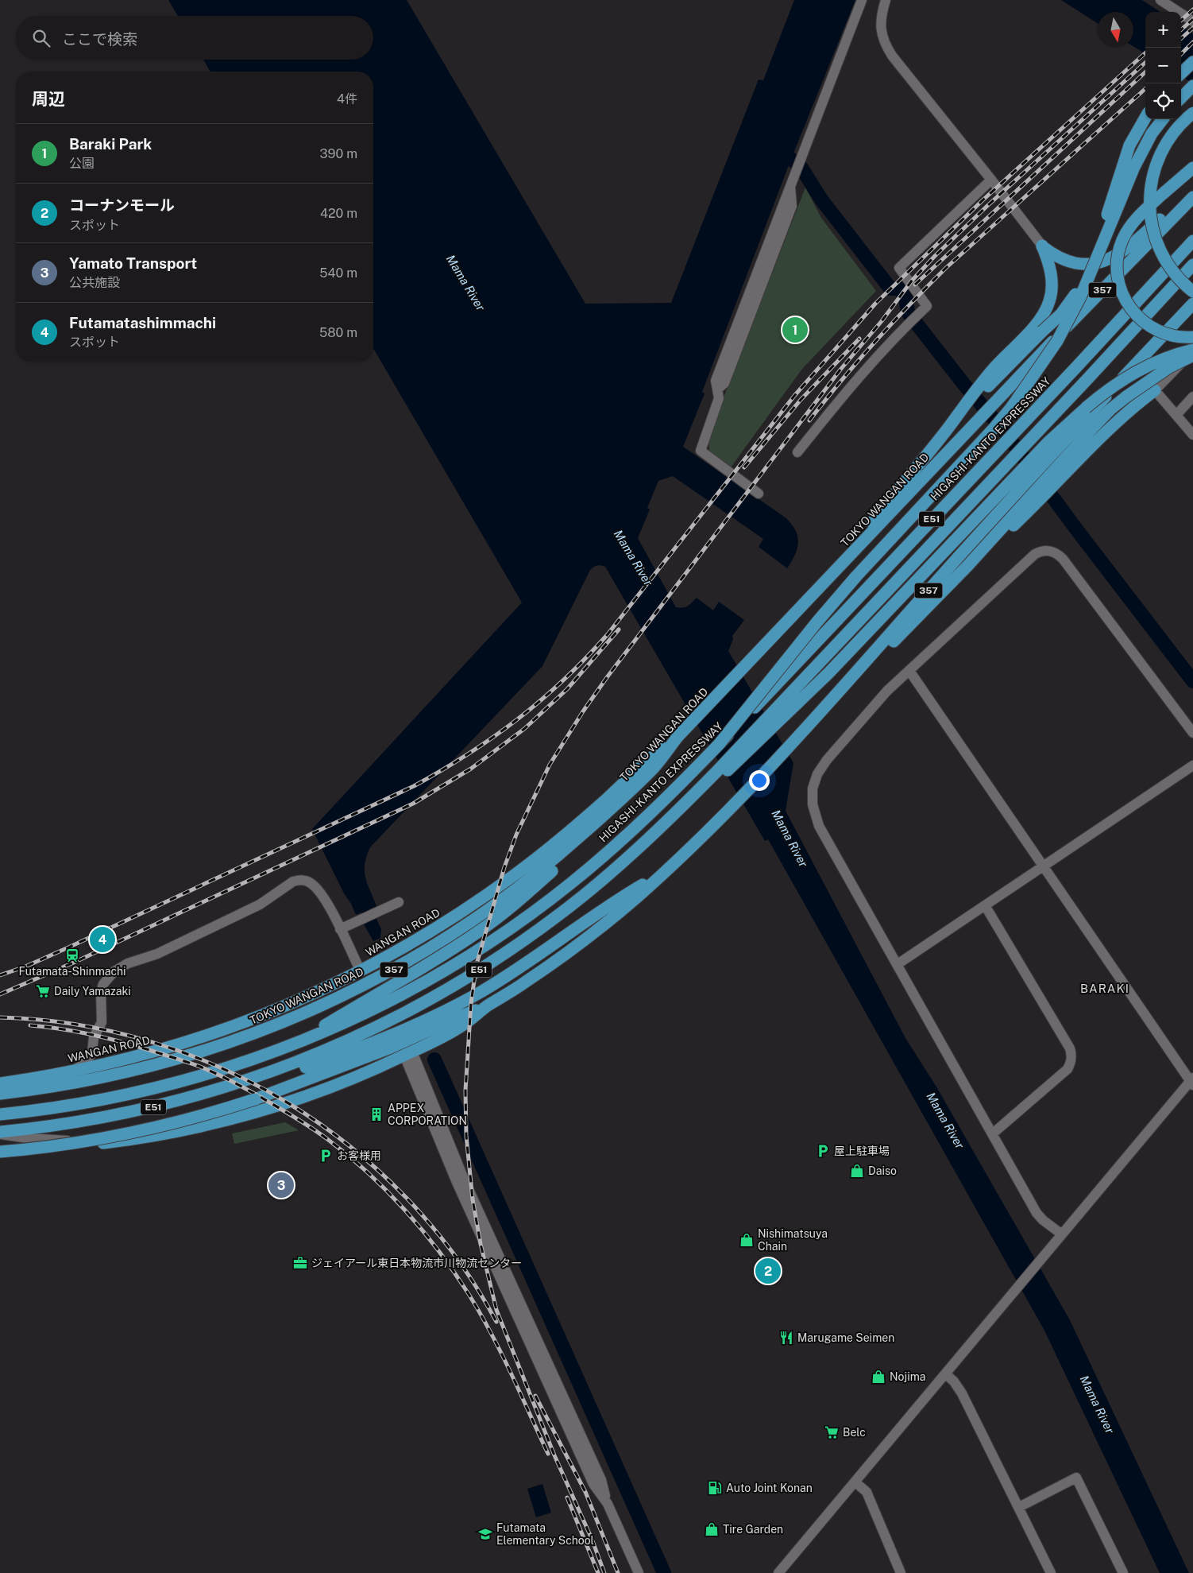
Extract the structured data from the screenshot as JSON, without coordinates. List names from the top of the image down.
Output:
{
  "streets": {
    "highway": [
      "357",
      "HIGASHI-KANTO EXPRESSWAY",
      "TOKYO WANGAN ROAD",
      "E51",
      "WANGAN ROAD"
    ]
  },
  "crossings": [
    ["TOKYO WANGAN ROAD", "WANGAN ROAD"]
  ],
  "districts": ["BARAKI"],
  "water": ["Mama River"],
  "places": {
    "station": ["Futamata-Shinmachi"],
    "supermarket": ["Daily Yamazaki", "Belc"],
    "building": ["APPEX CORPORATION"],
    "parking": ["屋上駐車場", "お客様用"],
    "shop": [
      "Daiso",
      "Nishimatsuya Chain",
      "Nojima",
      "Tire Garden"
    ],
    "office": ["ジェイアール東日本物流市川物流センター"],
    "restaurant": ["Marugame Seimen"],
    "fuel station": ["Auto Joint Konan"],
    "school or university": ["Futamata Elementary School"]
  },
  "north": "bottom",
  "page": {
    "map_buttons": ["+", "−"],
    "search": "ここで検索",
    "heading": ["周辺", "4件"],
    "list": [
      {
        "mark": "1",
        "name": "Baraki Park",
        "note": "公園",
        "value": "390 m"
      },
      {
        "mark": "2",
        "name": "コーナンモール",
        "note": "スポット",
        "value": "420 m"
      },
      {
        "mark": "3",
        "name": "Yamato Transport",
        "note": "公共施設",
        "value": "540 m"
      },
      {
        "mark": "4",
        "name": "Futamatashimmachi",
        "note": "スポット",
        "value": "580 m"
      }
    ],
    "pins": [
      "1",
      "4",
      "3",
      "2"
    ]
  }
}
